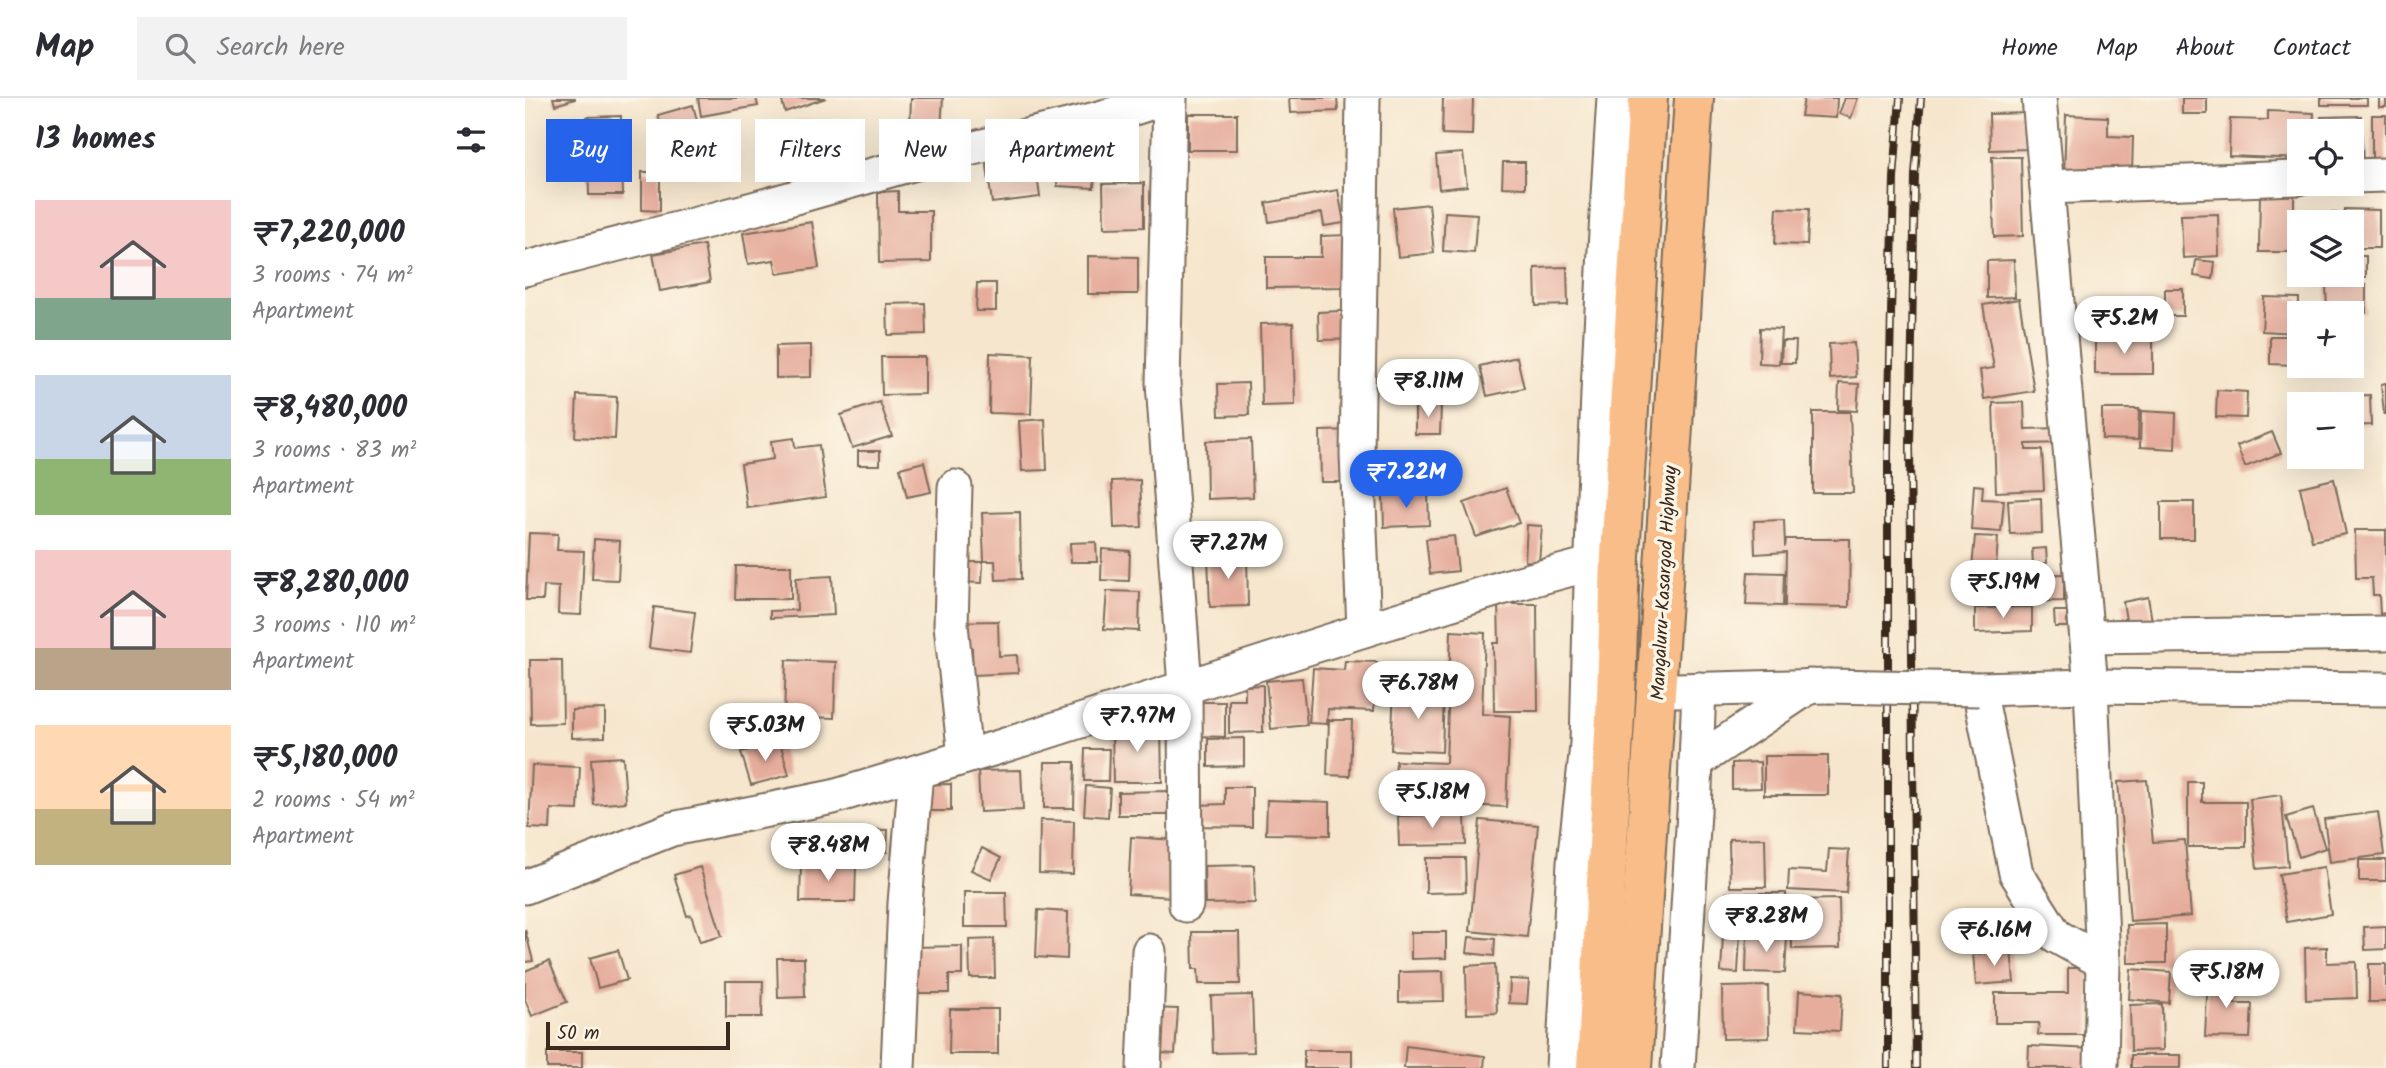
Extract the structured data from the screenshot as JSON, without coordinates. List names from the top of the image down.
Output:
{
  "streets": {
    "highway": ["Mangaluru-Kasargod Highway"]
  },
  "scale_bar": "50 m",
  "page": {
    "header": "Map",
    "search": "Search here",
    "nav": [
      "Home",
      "Map",
      "About",
      "Contact"
    ],
    "heading": "13 homes",
    "map_buttons": ["+", "−"],
    "chip": [
      "Buy",
      "Rent",
      "Filters",
      "New",
      "Apartment"
    ],
    "list": [
      {
        "name": "₹7,220,000",
        "note": "3 rooms · 74 m² · Apartment"
      },
      {
        "name": "₹8,480,000",
        "note": "3 rooms · 83 m² · Apartment"
      },
      {
        "name": "₹8,280,000",
        "note": "3 rooms · 110 m² · Apartment"
      },
      {
        "name": "₹5,180,000",
        "note": "2 rooms · 54 m² · Apartment"
      }
    ],
    "price": [
      "₹5.2M",
      "₹8.11M",
      "₹7.22M",
      "₹7.27M",
      "₹5.19M",
      "₹6.78M",
      "₹7.97M",
      "₹5.03M",
      "₹5.18M",
      "₹8.48M",
      "₹8.28M",
      "₹6.16M",
      "₹5.18M"
    ],
    "scale": "50 m"
  }
}
